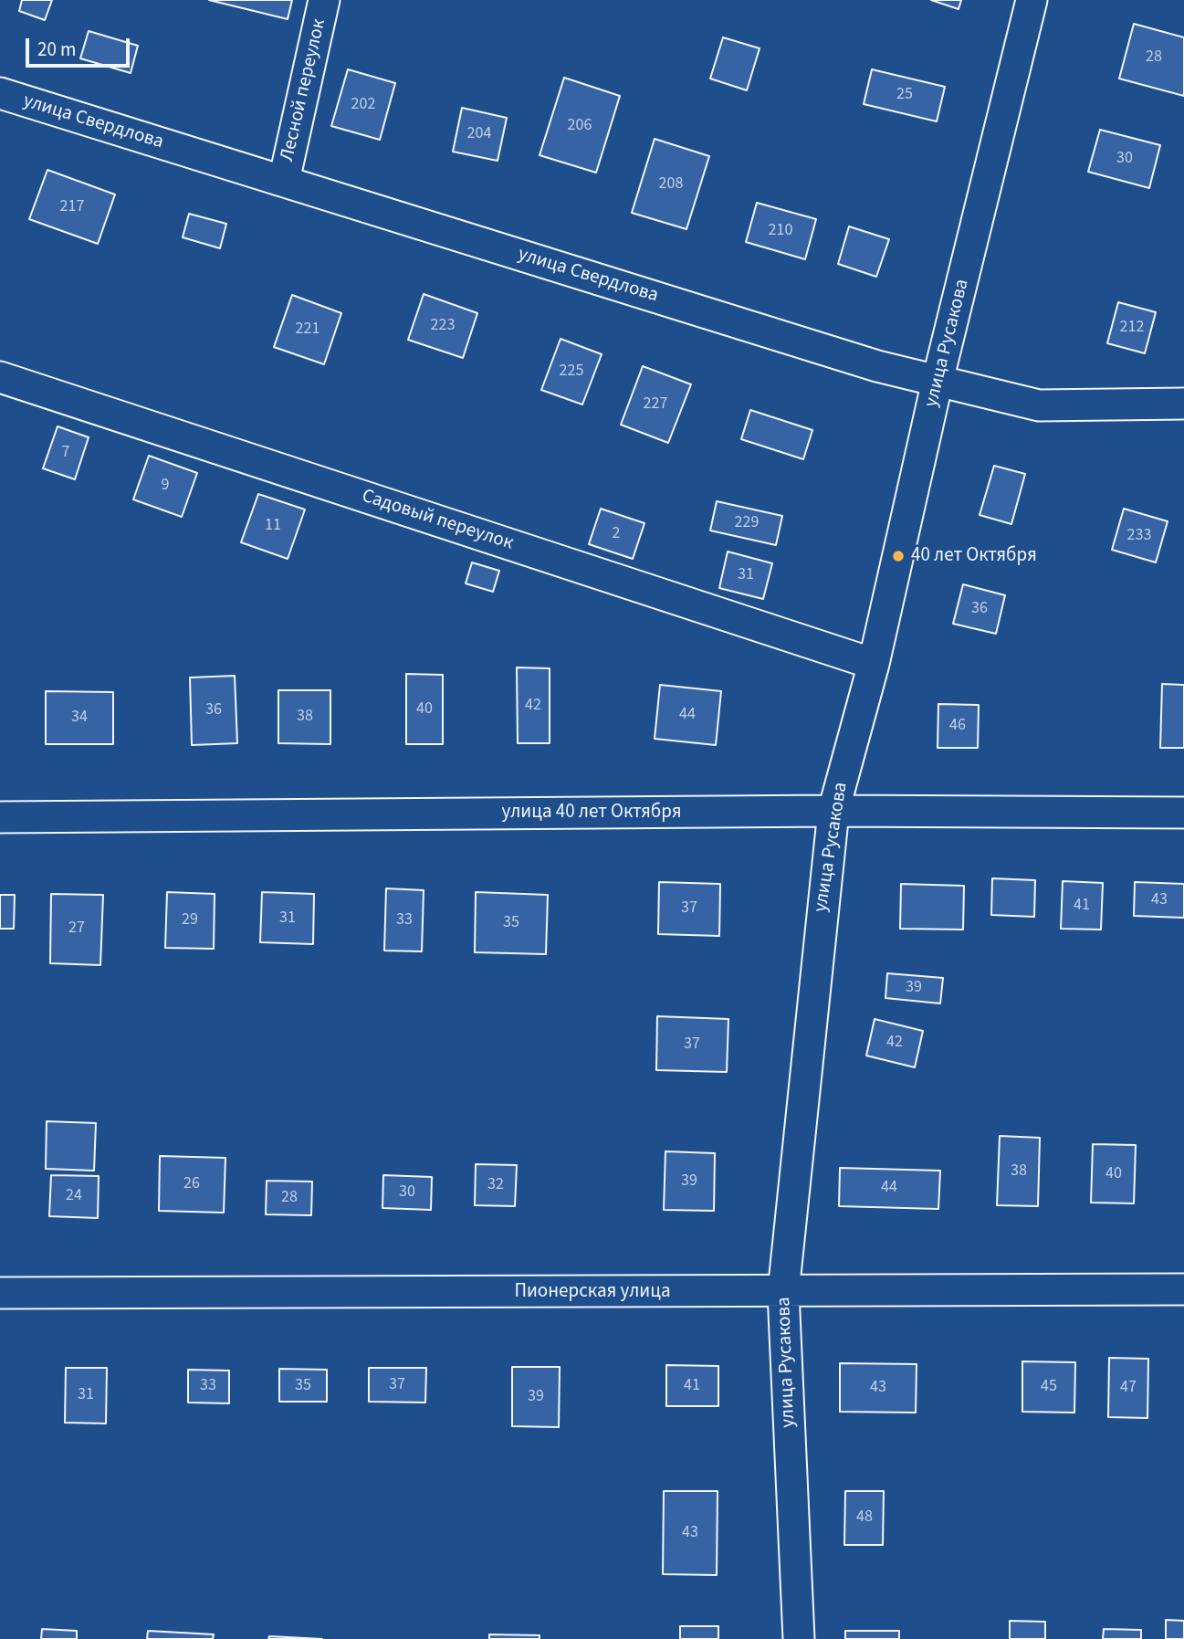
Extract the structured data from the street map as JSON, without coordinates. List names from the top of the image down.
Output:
{
  "streets": {
    "street": [
      "Лесной переулок",
      "улица Свердлова",
      "улица Русакова",
      "Садовый переулок",
      "улица 40 лет Октября",
      "Пионерская улица"
    ]
  },
  "crossings": [
    ["Лесной переулок", "улица Свердлова"],
    ["улица Свердлова", "улица Русакова"],
    ["улица Русакова", "Садовый переулок"],
    ["улица Русакова", "улица 40 лет Октября"],
    ["улица Русакова", "Пионерская улица"]
  ],
  "places": ["40 лет Октября"],
  "house_numbers": [
    "28",
    "25",
    "202",
    "206",
    "204",
    "30",
    "208",
    "217",
    "210",
    "223",
    "212",
    "221",
    "225",
    "227",
    "7",
    "9",
    "229",
    "11",
    "2",
    "233",
    "31",
    "36",
    "42",
    "40",
    "36",
    "44",
    "38",
    "34",
    "46",
    "43",
    "41",
    "37",
    "31",
    "29",
    "33",
    "35",
    "27",
    "39",
    "42",
    "37",
    "38",
    "40",
    "39",
    "26",
    "32",
    "44",
    "30",
    "24",
    "28",
    "37",
    "33",
    "35",
    "41",
    "45",
    "43",
    "47",
    "31",
    "39",
    "48",
    "43"
  ],
  "scale_bar": "20 m"
}
